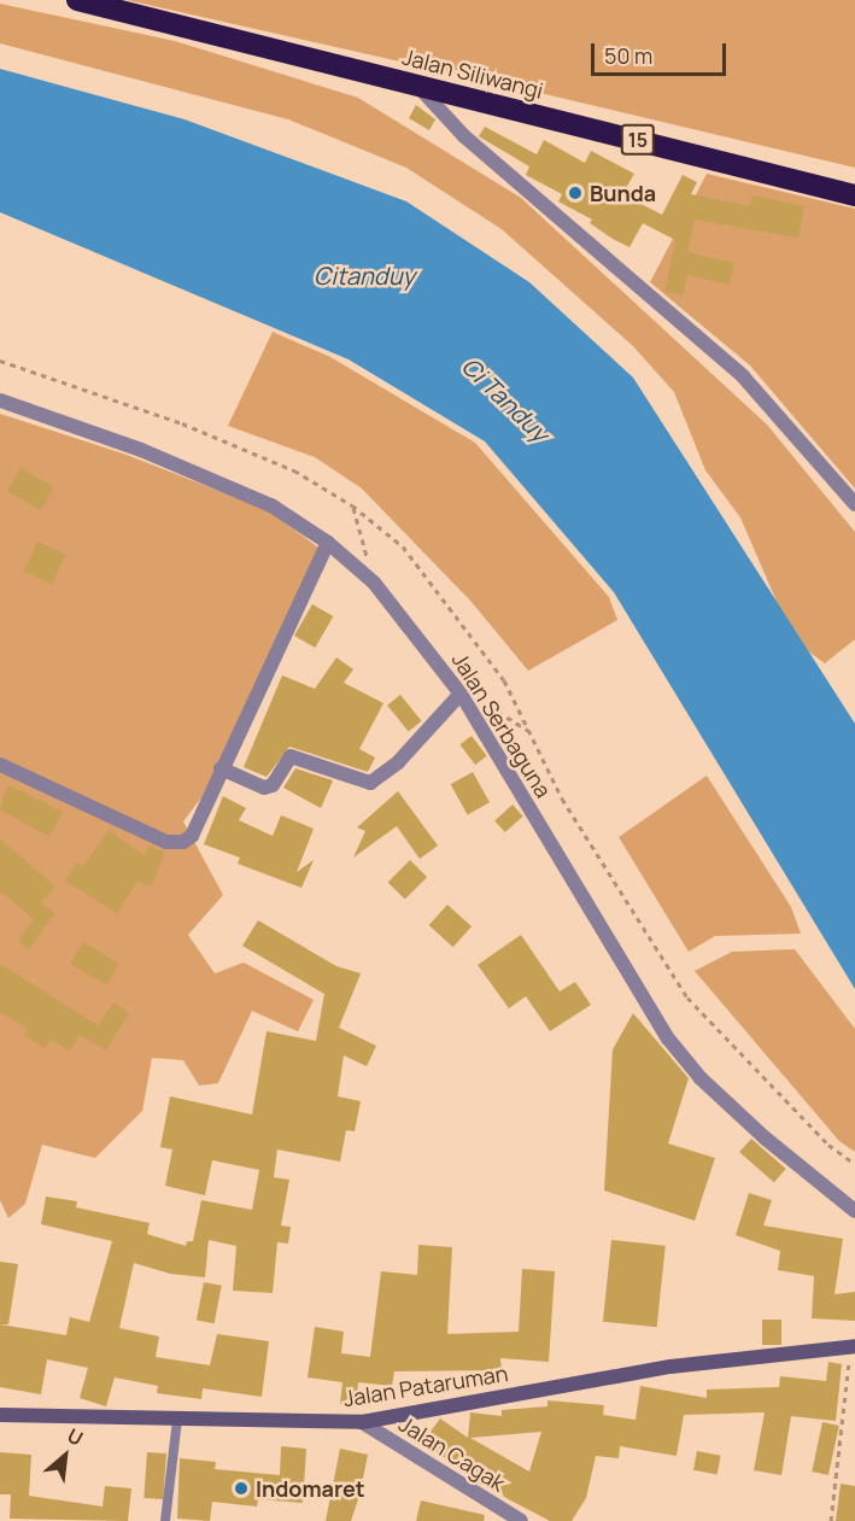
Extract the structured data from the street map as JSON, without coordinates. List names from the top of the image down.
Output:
{
  "streets": {
    "highway": ["Jalan Siliwangi", "15"],
    "street": ["Jalan Serbaguna", "Jalan Pataruman", "Jalan Cagak"]
  },
  "crossings": [
    ["Jalan Pataruman", "Jalan Cagak"]
  ],
  "water": ["Citanduy", "Ci Tanduy"],
  "places": ["Bunda", "Indomaret"],
  "scale_bar": "50 m",
  "north": "top right"
}
